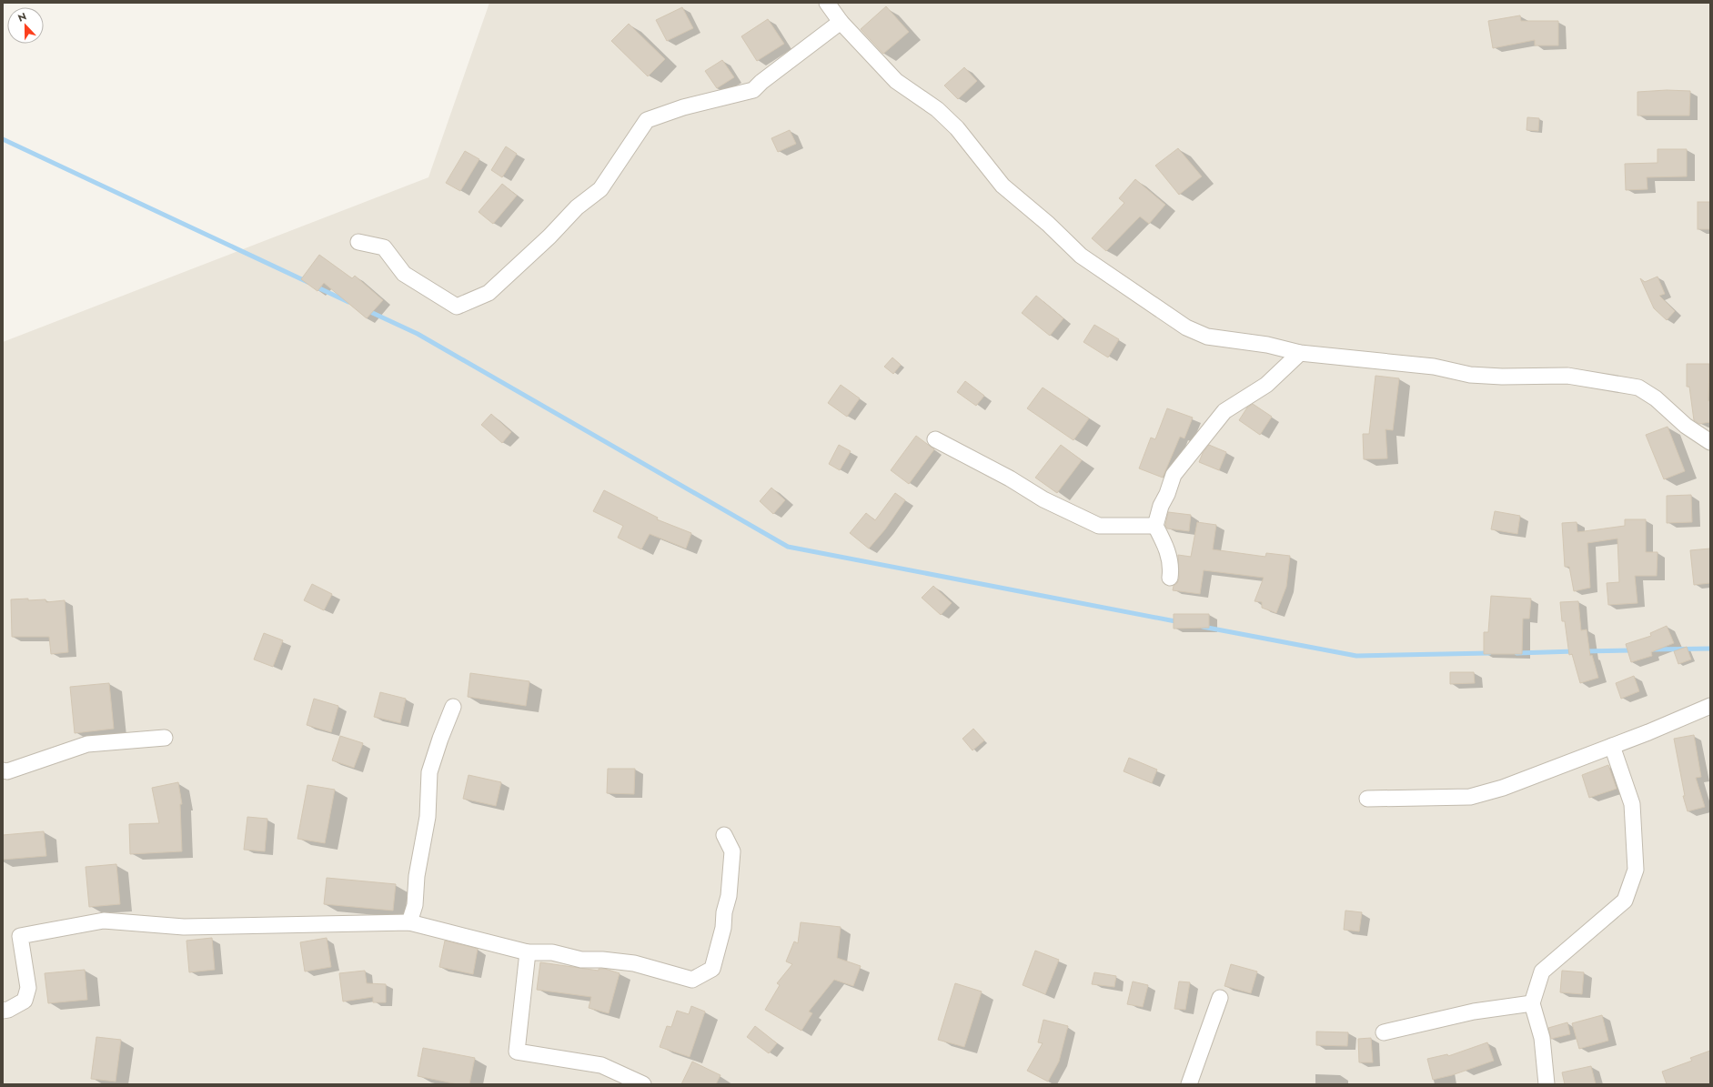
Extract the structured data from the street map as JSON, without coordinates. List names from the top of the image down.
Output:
{
  "north": "top"
}
